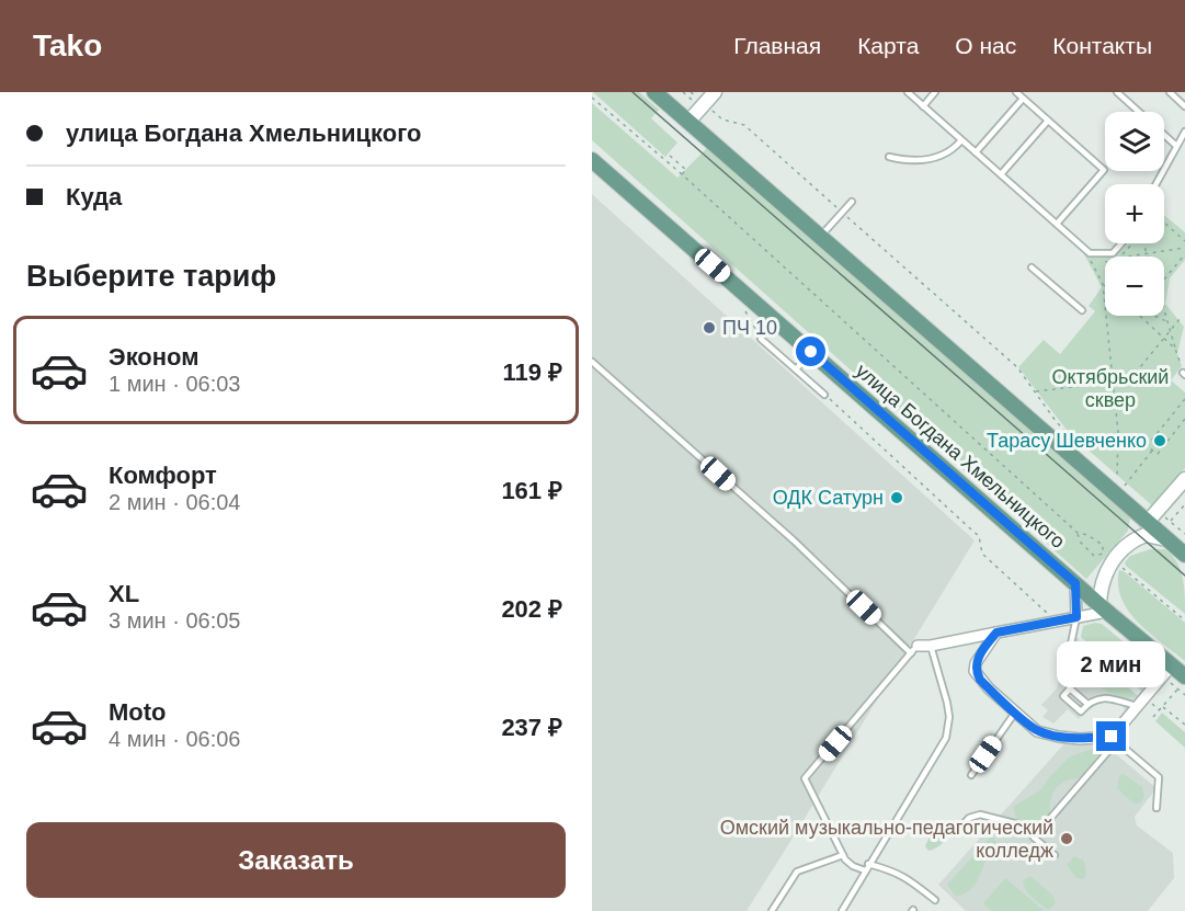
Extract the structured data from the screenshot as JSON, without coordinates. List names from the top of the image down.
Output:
{
  "streets": {
    "main road": ["улица Богдана Хмельницкого"]
  },
  "parks": ["Октябрьский сквер"],
  "places": [
    "ПЧ 10",
    "Тарасу Шевченко",
    "ОДК Сатурн",
    "Омский музыкально-педагогический колледж"
  ],
  "page": {
    "header": "Tako",
    "nav": [
      "Главная",
      "Карта",
      "О нас",
      "Контакты"
    ],
    "banner": ["улица Богдана Хмельницкого", "Куда"],
    "map_buttons": ["+", "−"],
    "heading": "Выберите тариф",
    "list": [
      {
        "name": "Эконом",
        "note": "1 мин · 06:03",
        "value": "119 ₽"
      },
      {
        "name": "Комфорт",
        "note": "2 мин · 06:04",
        "value": "161 ₽"
      },
      {
        "name": "XL",
        "note": "3 мин · 06:05",
        "value": "202 ₽"
      },
      {
        "name": "Moto",
        "note": "4 мин · 06:06",
        "value": "237 ₽"
      }
    ],
    "bubble": "2 мин",
    "buttons": "Заказать"
  }
}
